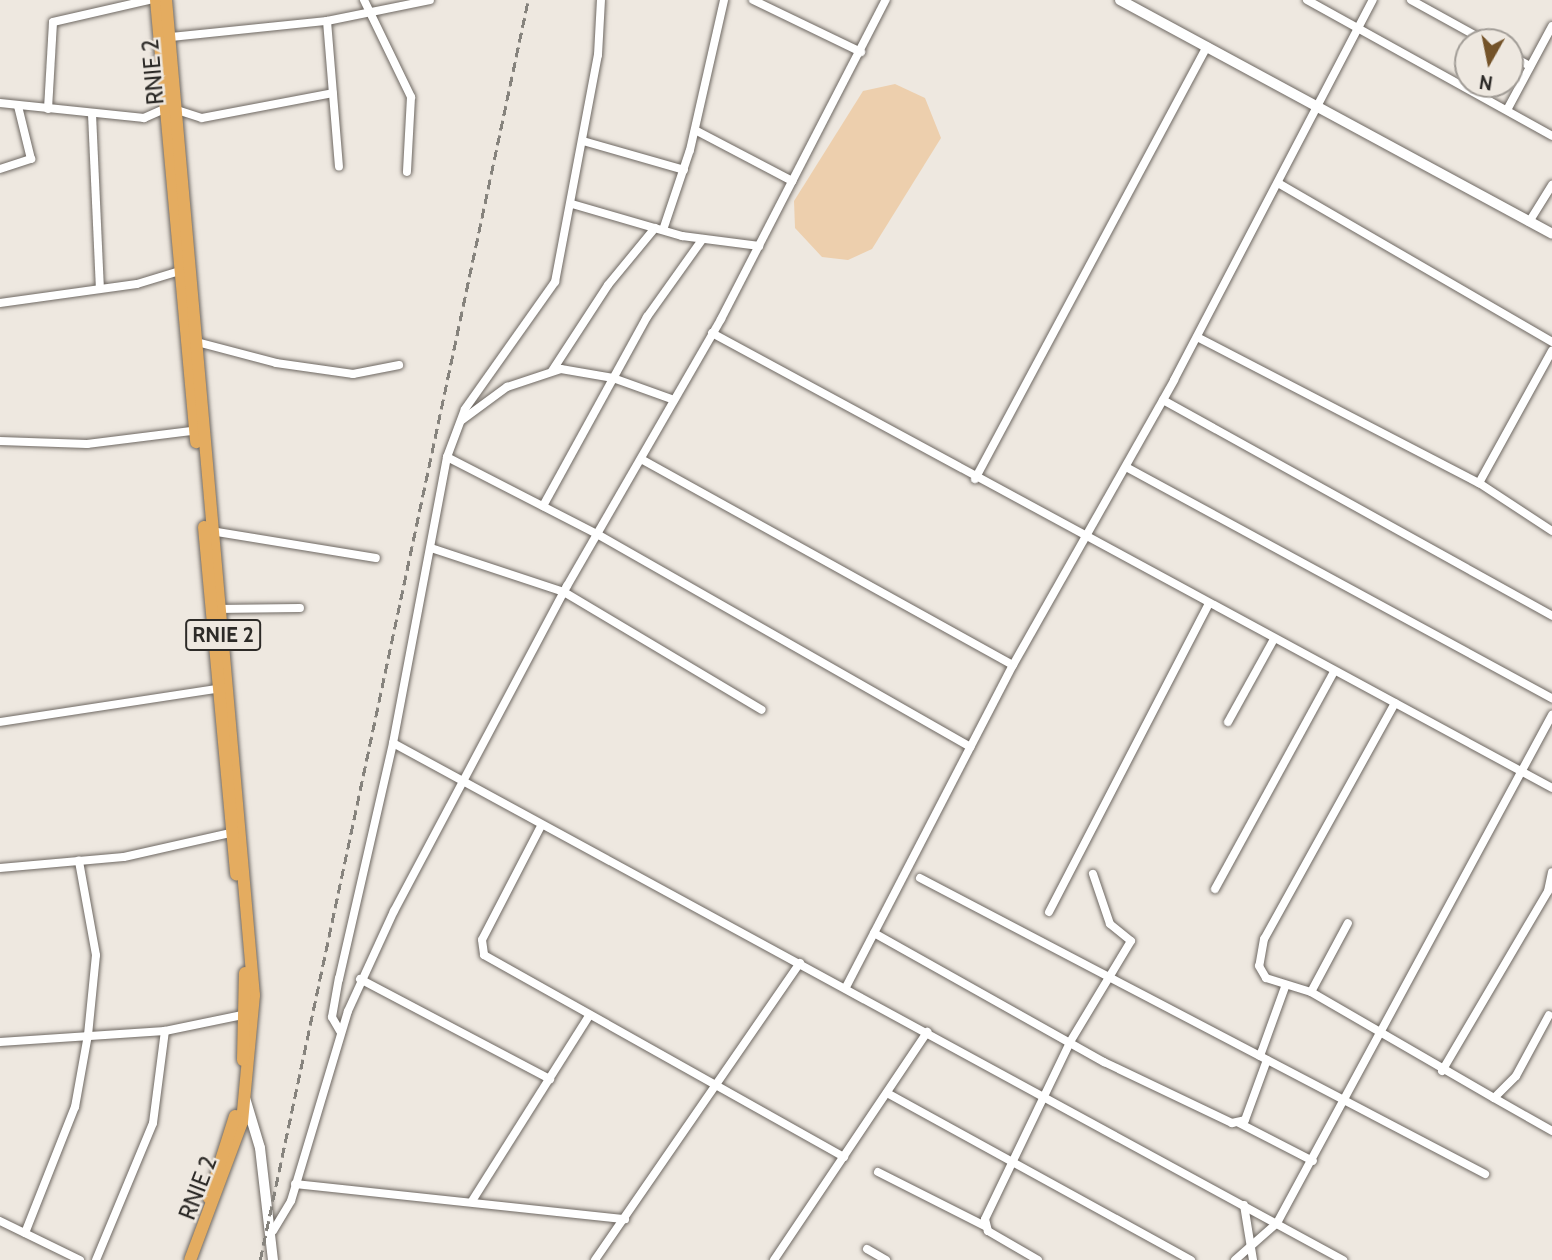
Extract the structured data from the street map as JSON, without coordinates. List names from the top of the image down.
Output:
{
  "streets": {
    "highway": ["RNIE 2"]
  },
  "north": "bottom"
}
